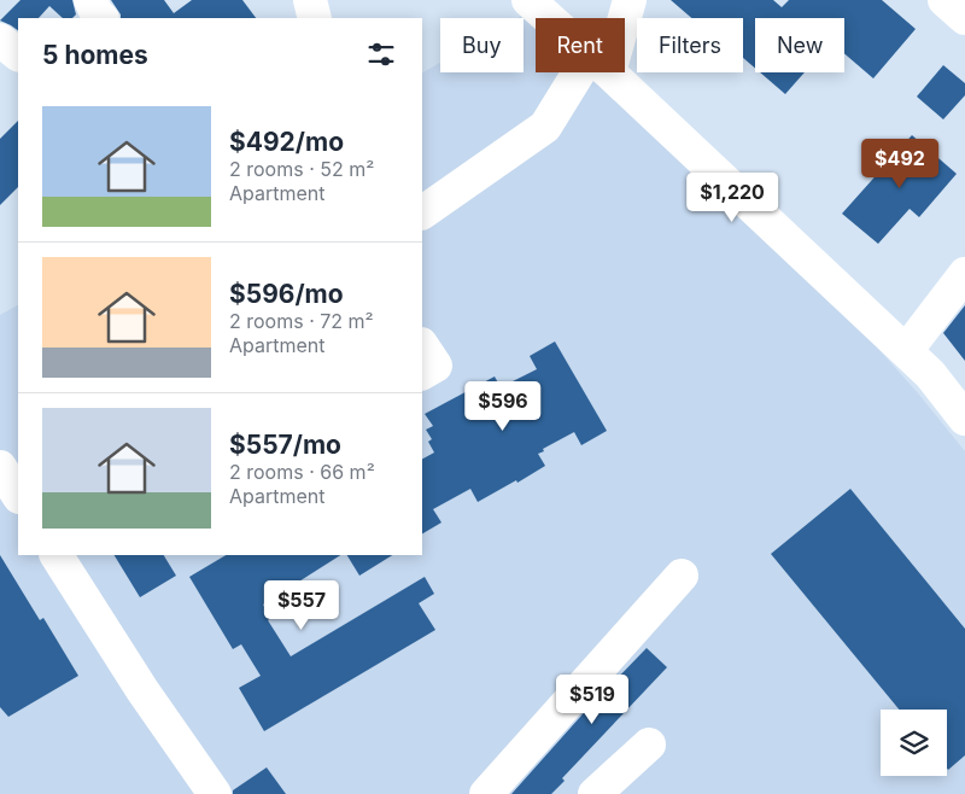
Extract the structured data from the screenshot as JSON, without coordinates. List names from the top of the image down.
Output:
{
  "page": {
    "chip": [
      "Buy",
      "Rent",
      "Filters",
      "New"
    ],
    "heading": "5 homes",
    "list": [
      {
        "name": "$492/mo",
        "note": "2 rooms · 52 m² · Apartment"
      },
      {
        "name": "$596/mo",
        "note": "2 rooms · 72 m² · Apartment"
      },
      {
        "name": "$557/mo",
        "note": "2 rooms · 66 m² · Apartment"
      }
    ],
    "price": [
      "$492",
      "$1,220",
      "$596",
      "$557",
      "$519"
    ]
  }
}
